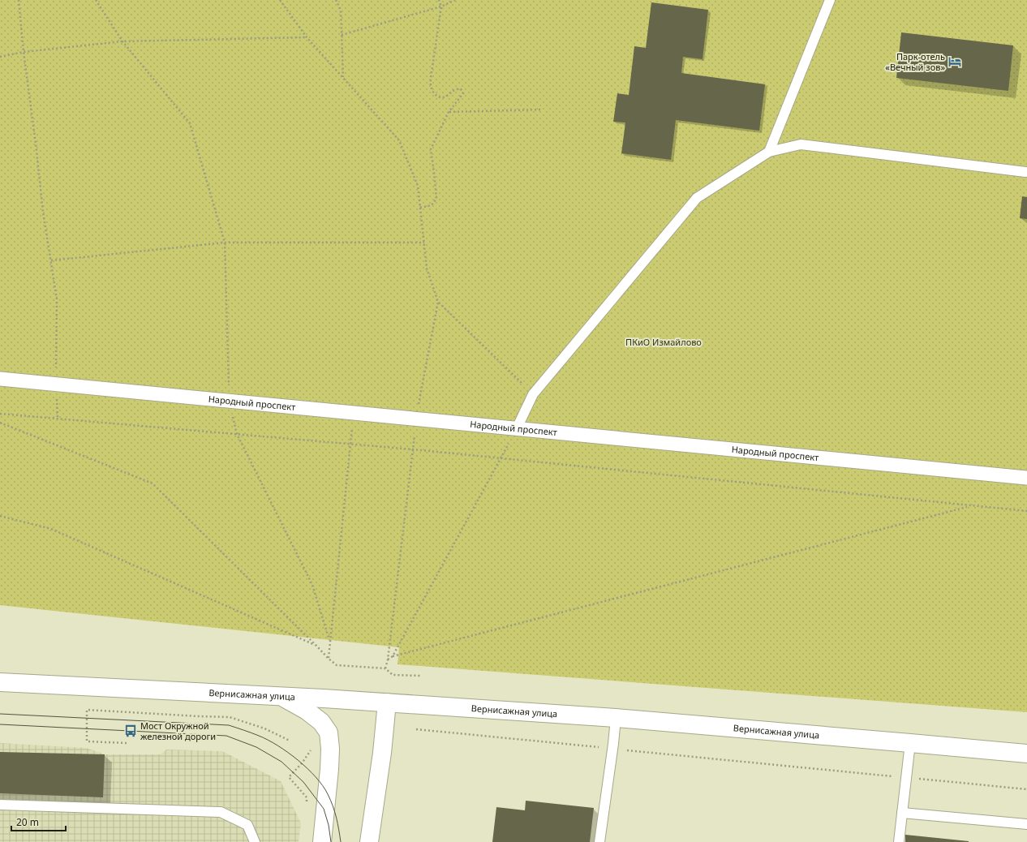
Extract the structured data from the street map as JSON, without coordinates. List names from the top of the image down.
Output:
{
  "streets": {
    "main road": ["Вернисажная улица"],
    "street": ["Народный проспект"]
  },
  "parks": ["ПКиО Измайлово"],
  "places": {
    "hotel": ["Парк-отель «Вечный зов»"],
    "bus stop": ["Мост Окружной железной дороги"]
  },
  "scale_bar": "20 m"
}
